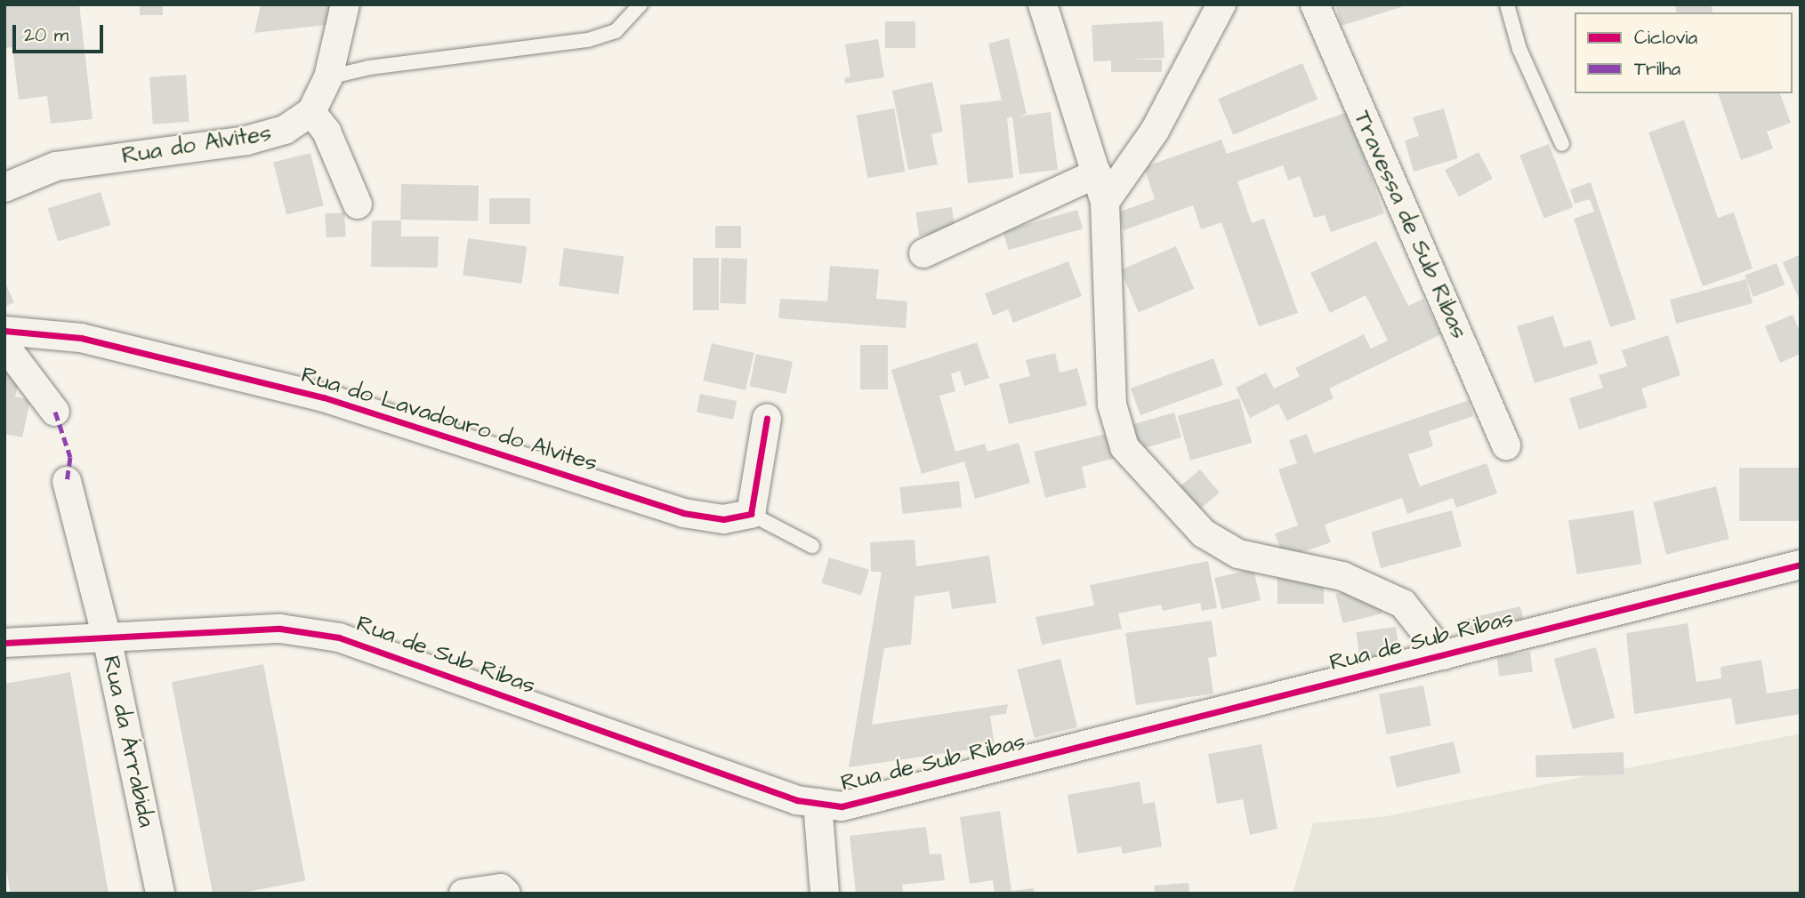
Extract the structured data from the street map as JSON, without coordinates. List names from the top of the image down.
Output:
{
  "streets": {
    "street": [
      "Rua do Alvites",
      "Travessa de Sub Ribas",
      "Rua do Lavadouro do Alvites",
      "Rua de Sub Ribas",
      "Rua da Árrabida"
    ]
  },
  "crossings": [
    ["Rua de Sub Ribas", "Rua da Árrabida"]
  ],
  "legend": ["Ciclovia", "Trilha"],
  "scale_bar": "20 m"
}
